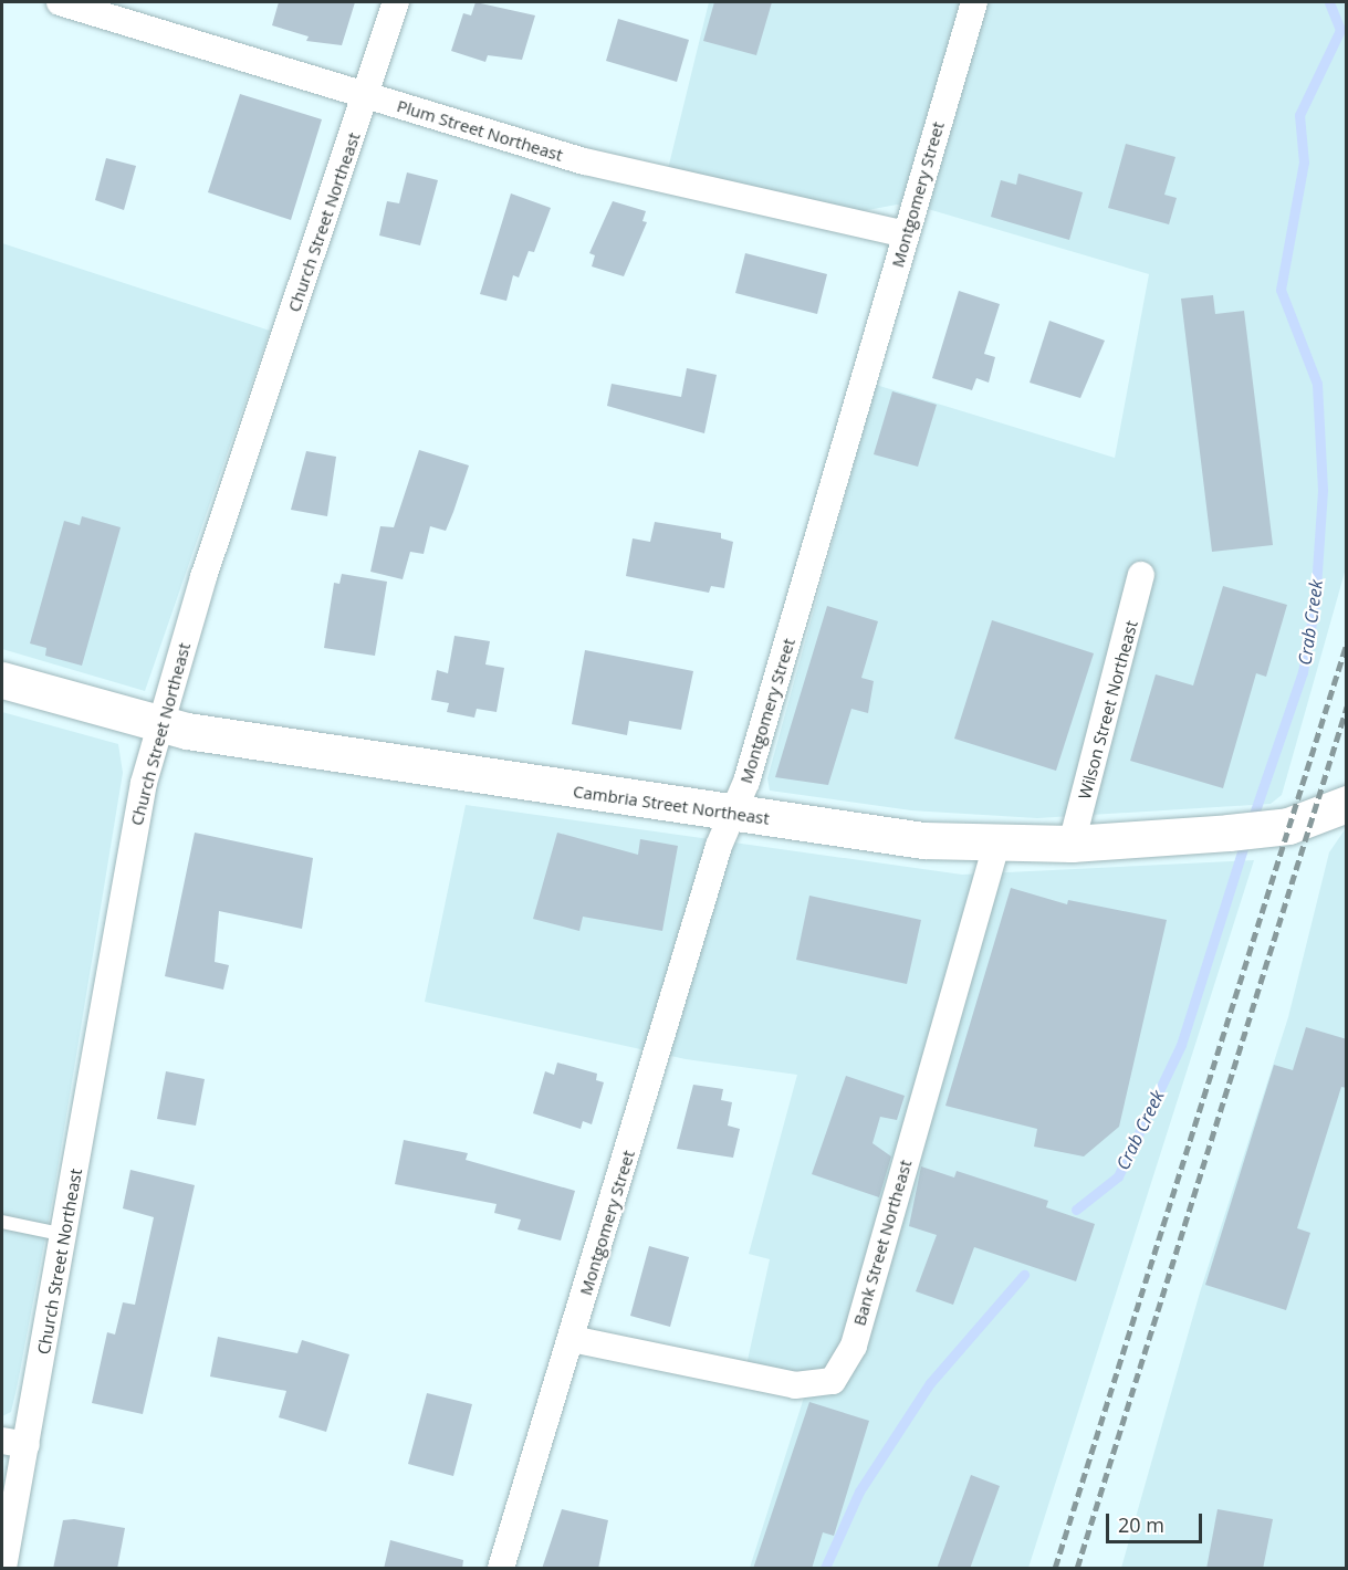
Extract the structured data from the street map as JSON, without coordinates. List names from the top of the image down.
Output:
{
  "streets": {
    "main road": ["Cambria Street Northeast"],
    "street": [
      "Plum Street Northeast",
      "Montgomery Street",
      "Church Street Northeast",
      "Wilson Street Northeast",
      "Bank Street Northeast"
    ]
  },
  "crossings": [
    ["Plum Street Northeast", "Montgomery Street"],
    ["Plum Street Northeast", "Church Street Northeast"],
    ["Montgomery Street", "Cambria Street Northeast"],
    ["Montgomery Street", "Bank Street Northeast"],
    ["Church Street Northeast", "Cambria Street Northeast"],
    ["Wilson Street Northeast", "Cambria Street Northeast"],
    ["Cambria Street Northeast", "Bank Street Northeast"]
  ],
  "water": ["Crab Creek"],
  "scale_bar": "20 m"
}
